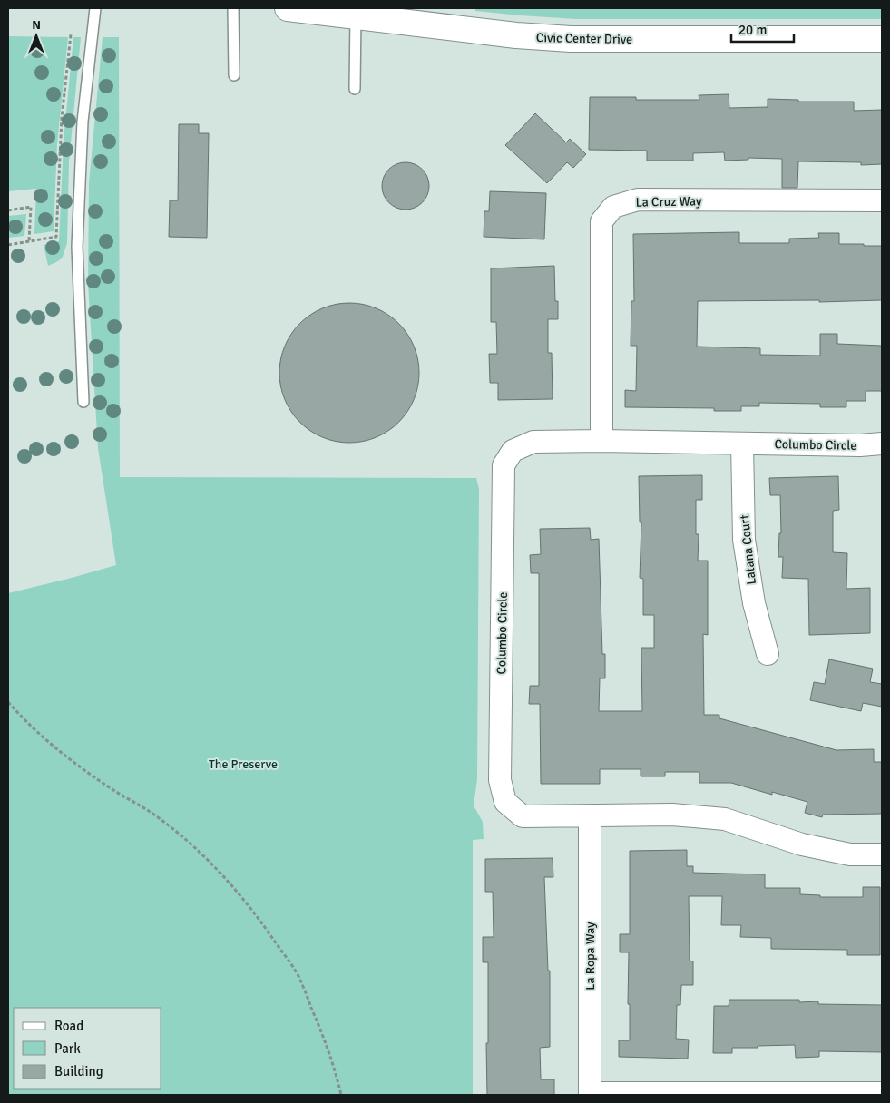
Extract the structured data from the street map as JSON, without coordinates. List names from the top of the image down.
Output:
{
  "streets": {
    "street": [
      "Civic Center Drive",
      "La Cruz Way",
      "Columbo Circle",
      "Latana Court",
      "La Ropa Way"
    ]
  },
  "crossings": [
    ["La Cruz Way", "Columbo Circle"],
    ["Columbo Circle", "Latana Court"],
    ["Columbo Circle", "La Ropa Way"]
  ],
  "parks": ["The Preserve"],
  "legend": ["Road", "Park", "Building"],
  "scale_bar": "20 m",
  "north": "top"
}
